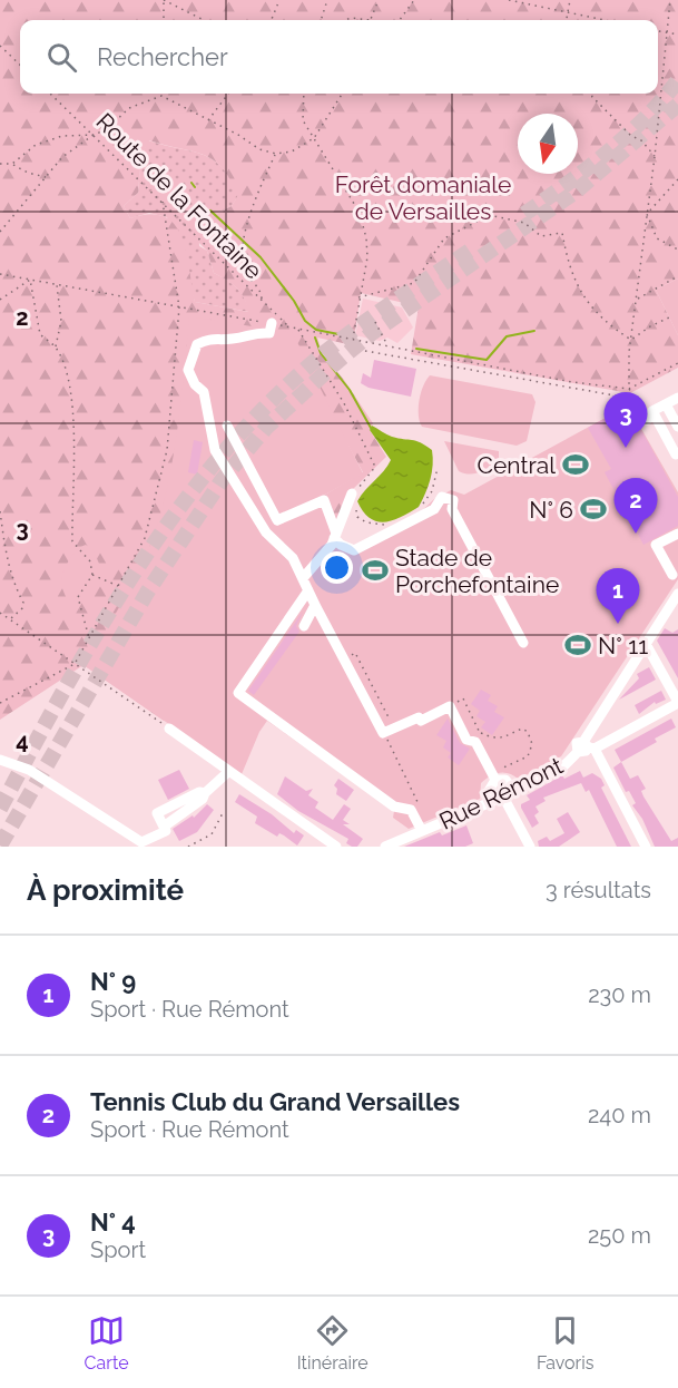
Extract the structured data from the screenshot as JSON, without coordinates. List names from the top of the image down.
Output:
{
  "streets": {
    "street": ["Rue Rémont"],
    "path": ["Route de la Fontaine"]
  },
  "parks": ["Forêt domaniale de Versailles"],
  "places": {
    "sports": [
      "Central",
      "N° 6",
      "Stade de Porchefontaine",
      "N° 11"
    ]
  },
  "north": "bottom",
  "page": {
    "search": "Rechercher",
    "pins": ["3", "2", "1"],
    "heading": ["À proximité", "3 résultats"],
    "list": [
      {
        "mark": "1",
        "name": "N° 9",
        "note": "Sport · Rue Rémont",
        "value": "230 m"
      },
      {
        "mark": "2",
        "name": "Tennis Club du Grand Versailles",
        "note": "Sport · Rue Rémont",
        "value": "240 m"
      },
      {
        "mark": "3",
        "name": "N° 4",
        "note": "Sport",
        "value": "250 m"
      }
    ],
    "nav": ["Carte", "Itinéraire", "Favoris"]
  },
  "grid": {
    "rows": ["2", "3", "4"]
  }
}
